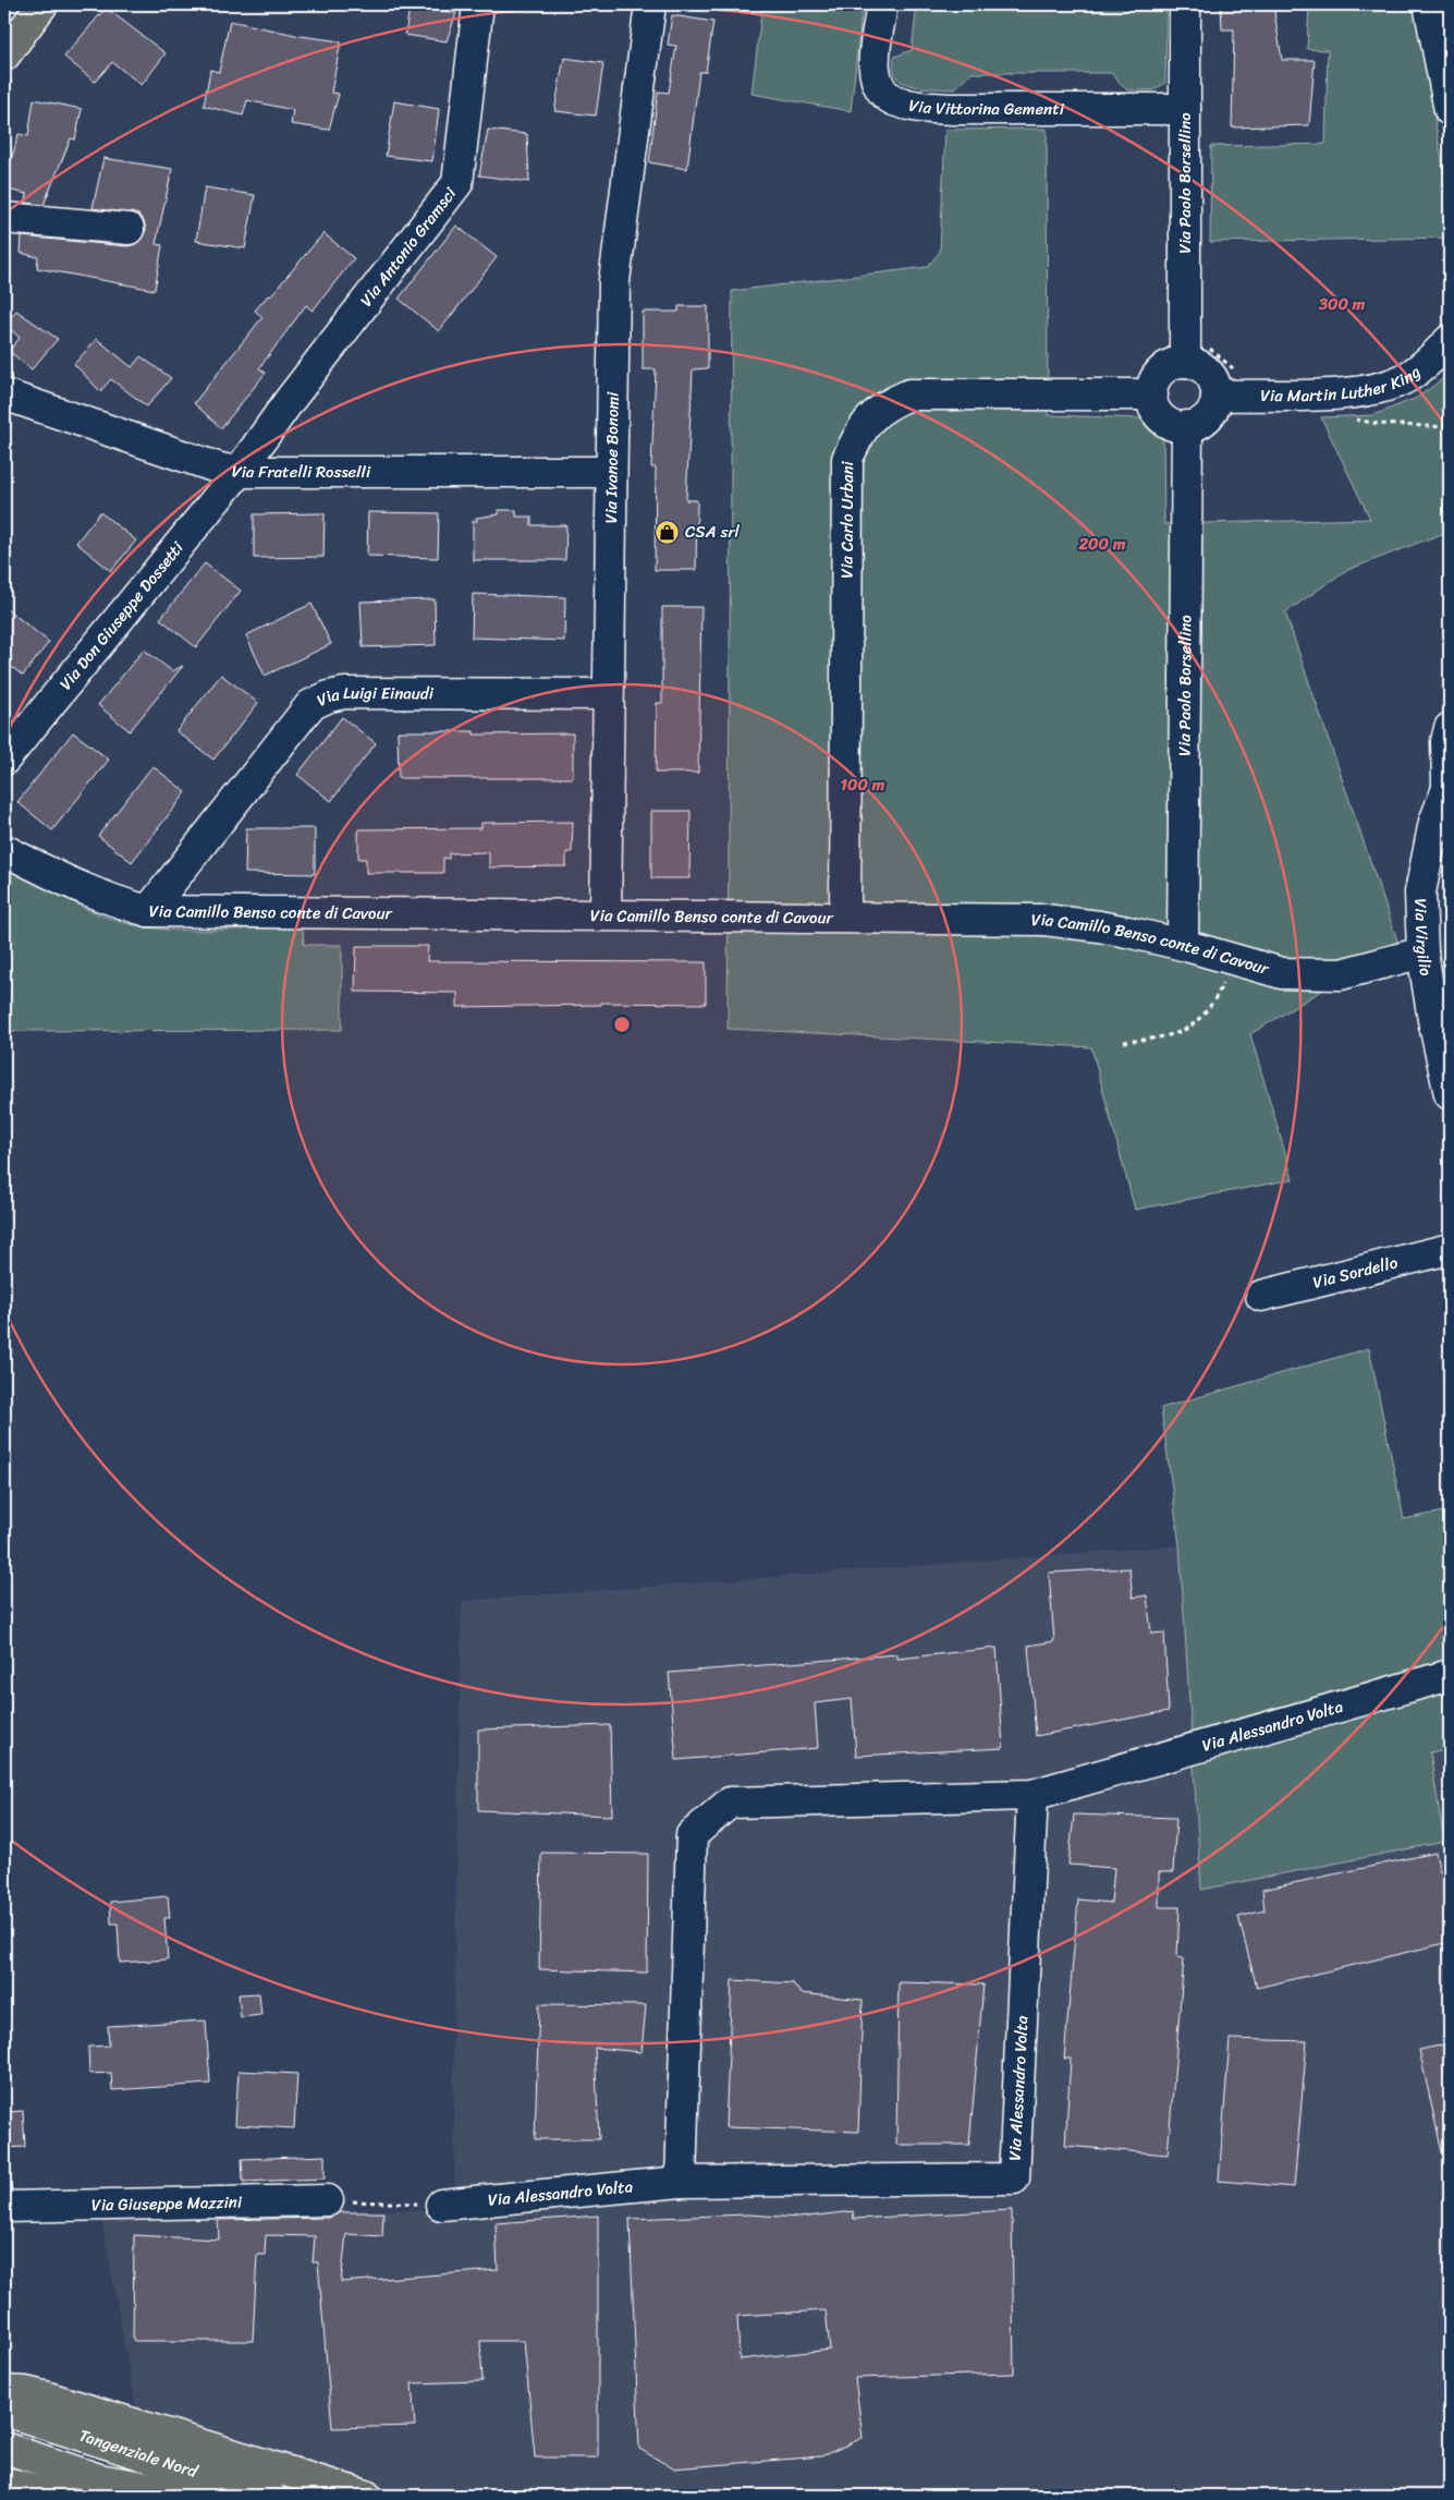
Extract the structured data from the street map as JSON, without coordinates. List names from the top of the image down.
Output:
{
  "streets": {
    "main road": ["Tangenziale Nord"],
    "street": [
      "Via Vittorina Gementi",
      "Via Paolo Borsellino",
      "Via Antonio Gramsci",
      "Via Martin Luther King",
      "Via Ivanoe Bonomi",
      "Via Fratelli Rosselli",
      "Via Carlo Urbani",
      "Via Don Giuseppe Dossetti",
      "Via Luigi Einaudi",
      "Via Camillo Benso conte di Cavour",
      "Via Virgilio",
      "Via Sordello",
      "Via Alessandro Volta",
      "Via Giuseppe Mazzini"
    ]
  },
  "crossings": [
    ["Via Vittorina Gementi", "Via Paolo Borsellino"],
    ["Via Paolo Borsellino", "Via Martin Luther King"],
    ["Via Paolo Borsellino", "Via Carlo Urbani"],
    ["Via Paolo Borsellino", "Via Camillo Benso conte di Cavour"],
    ["Via Antonio Gramsci", "Via Fratelli Rosselli"],
    ["Via Antonio Gramsci", "Via Don Giuseppe Dossetti"],
    ["Via Martin Luther King", "Via Carlo Urbani"],
    ["Via Ivanoe Bonomi", "Via Fratelli Rosselli"],
    ["Via Ivanoe Bonomi", "Via Luigi Einaudi"],
    ["Via Ivanoe Bonomi", "Via Camillo Benso conte di Cavour"],
    ["Via Fratelli Rosselli", "Via Don Giuseppe Dossetti"],
    ["Via Carlo Urbani", "Via Camillo Benso conte di Cavour"],
    ["Via Luigi Einaudi", "Via Camillo Benso conte di Cavour"],
    ["Via Camillo Benso conte di Cavour", "Via Virgilio"]
  ],
  "places": {
    "shop": ["CSA srl"]
  },
  "rings": ["300 m", "200 m", "100 m"]
}
